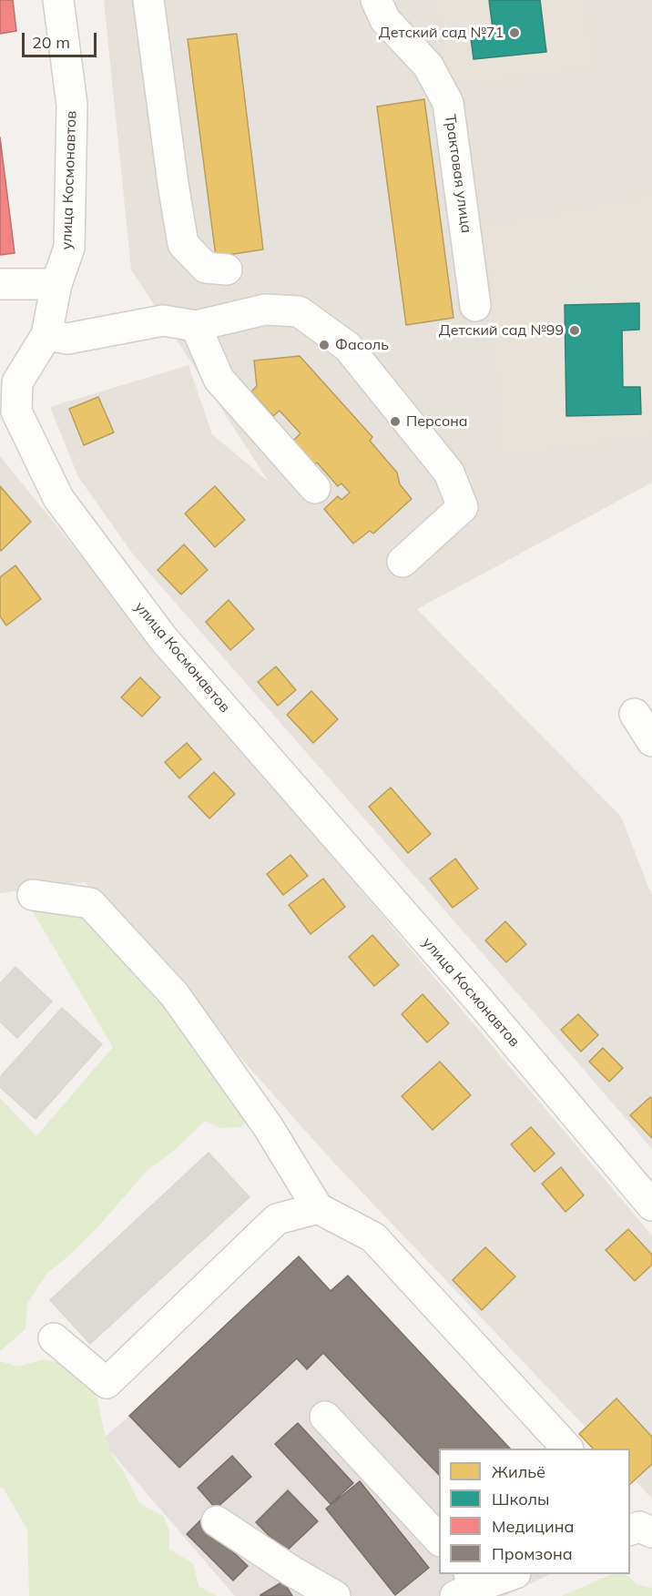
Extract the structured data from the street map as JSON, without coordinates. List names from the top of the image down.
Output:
{
  "streets": {
    "street": ["Трактовая улица", "улица Космонавтов"]
  },
  "places": [
    "Детский сад №71",
    "Детский сад №99",
    "Фасоль",
    "Персона"
  ],
  "legend": [
    "Жильё",
    "Школы",
    "Медицина",
    "Промзона"
  ],
  "scale_bar": "20 m"
}
